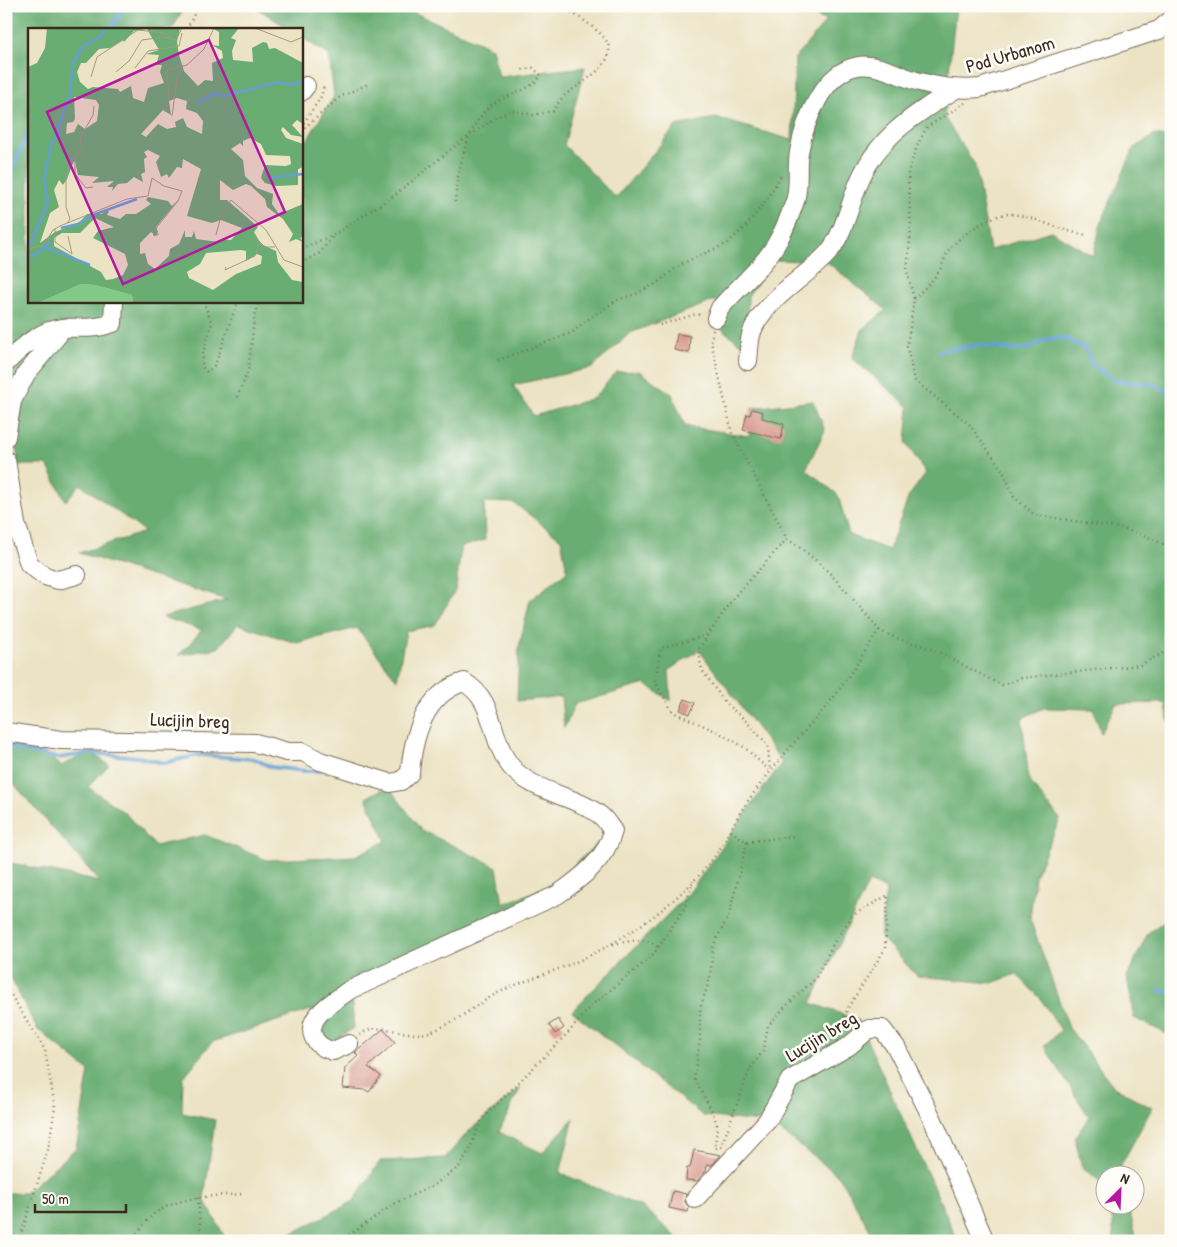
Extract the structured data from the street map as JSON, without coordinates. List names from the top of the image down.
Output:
{
  "streets": {
    "street": ["Pod Urbanom", "Lucijin breg"]
  },
  "scale_bar": "50 m",
  "north": "top right"
}
